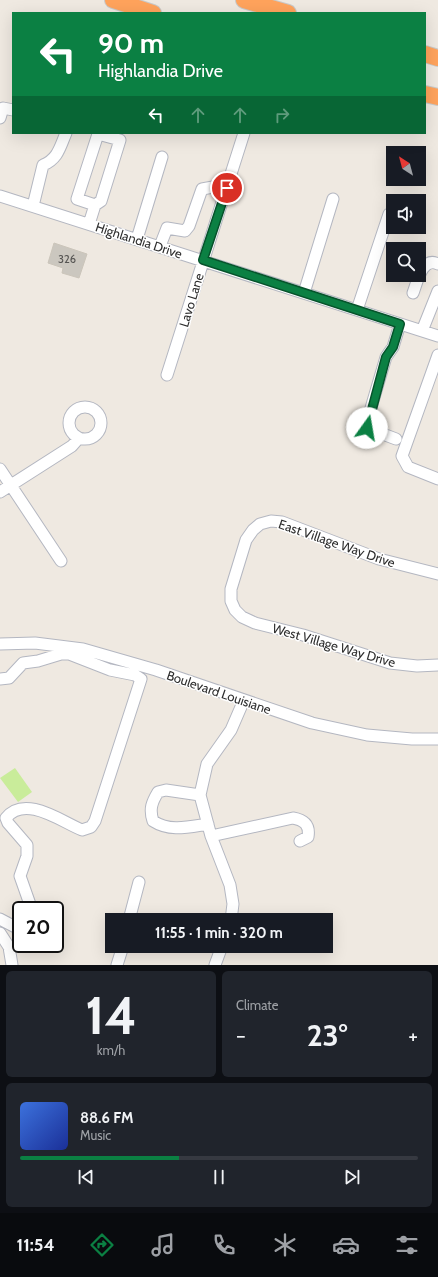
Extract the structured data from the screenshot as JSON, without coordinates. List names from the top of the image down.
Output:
{
  "streets": {
    "street": [
      "Highlandia Drive",
      "Lavo Lane",
      "East Village Way Drive",
      "West Village Way Drive",
      "Boulevard Louisiane"
    ]
  },
  "crossings": [
    ["Highlandia Drive", "Lavo Lane"],
    ["East Village Way Drive", "West Village Way Drive"]
  ],
  "house_numbers": ["326"],
  "north": "top left",
  "page": {
    "turn": ["90 m", "Highlandia Drive"],
    "limit": "20",
    "trip": "11:55 · 1 min · 320 m",
    "tile": [
      ["14", "km/h"],
      "Climate"
    ],
    "heat": ["−", "23°", "+"],
    "song": ["88.6 FM", "Music"],
    "tabs": "11:54"
  }
}
